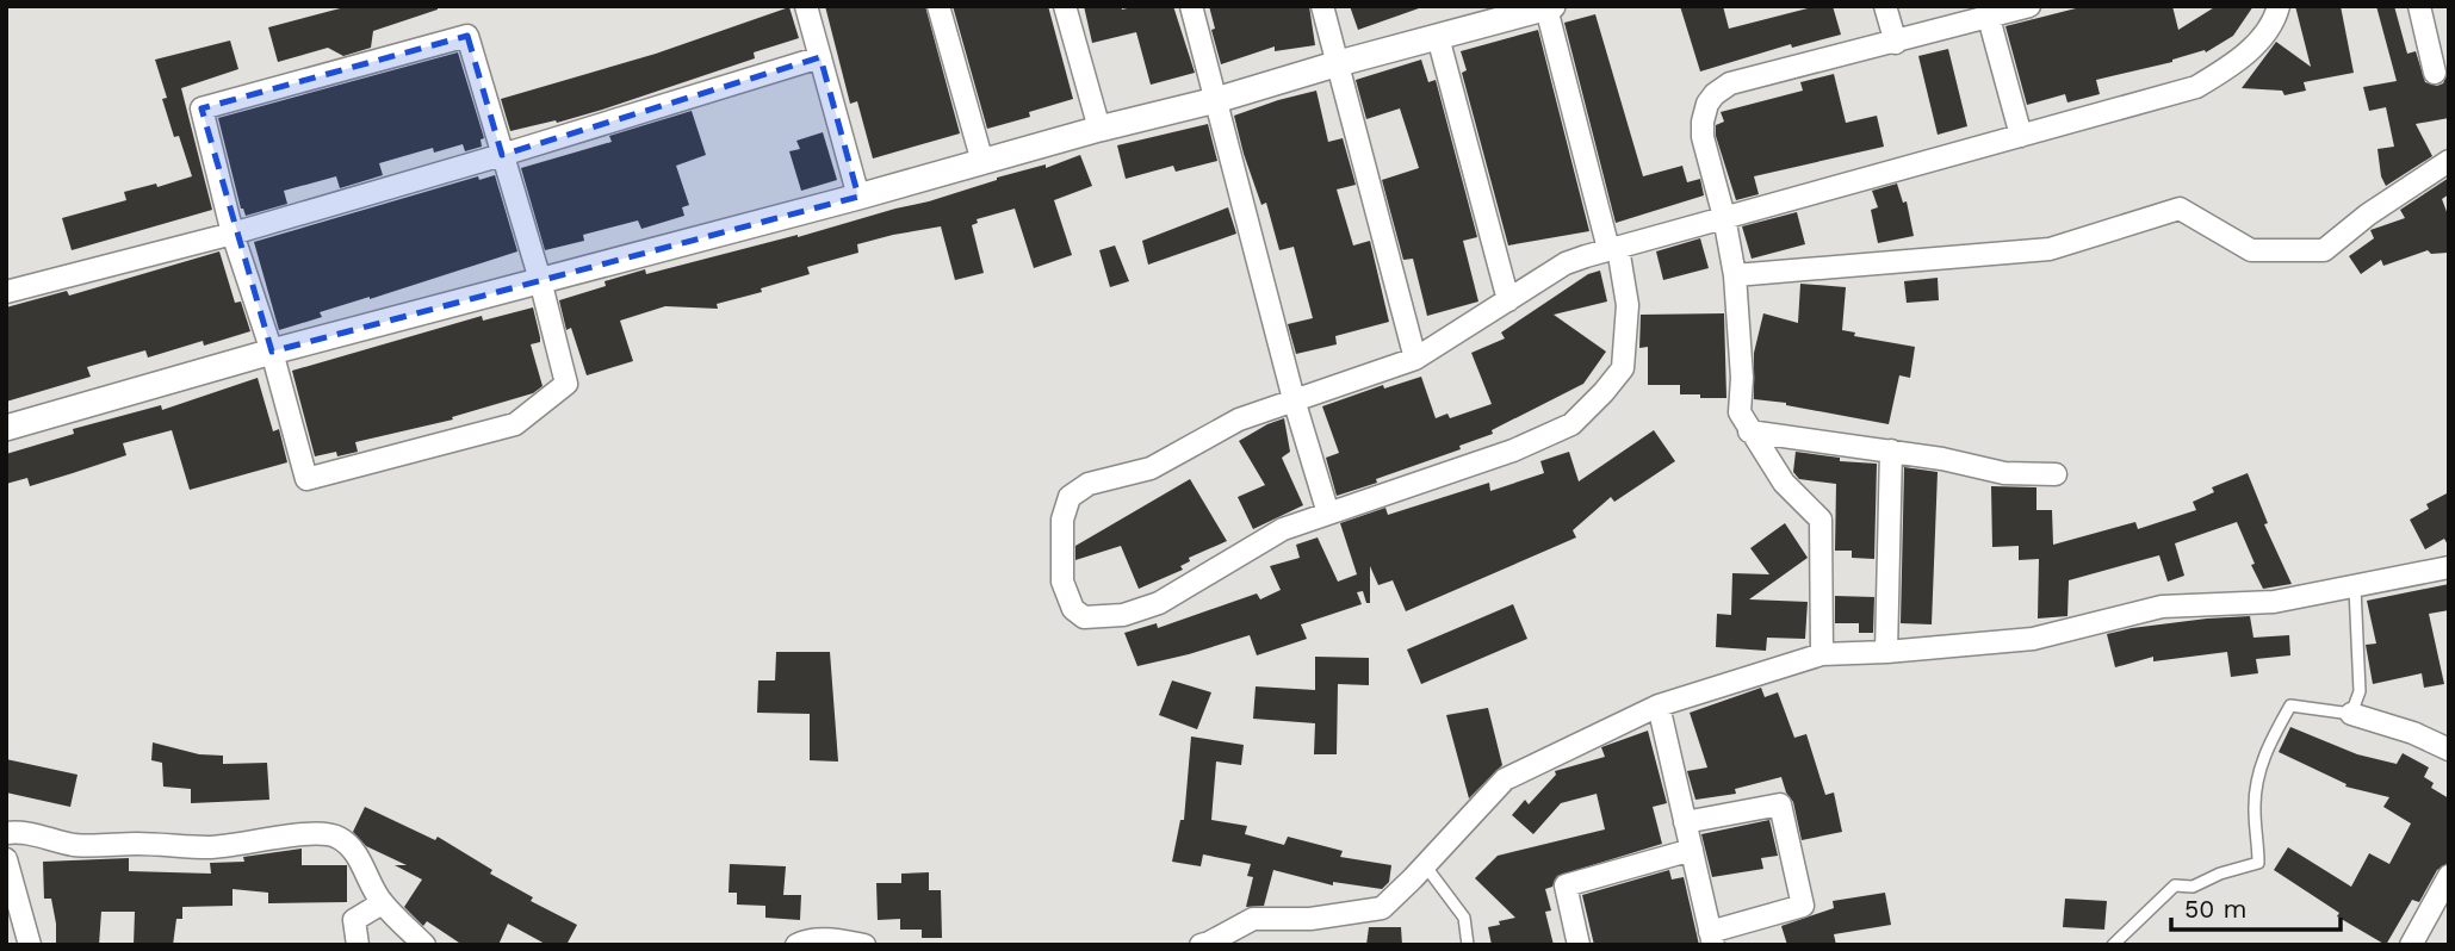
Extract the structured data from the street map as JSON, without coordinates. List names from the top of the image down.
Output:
{
  "scale_bar": "50 m"
}
